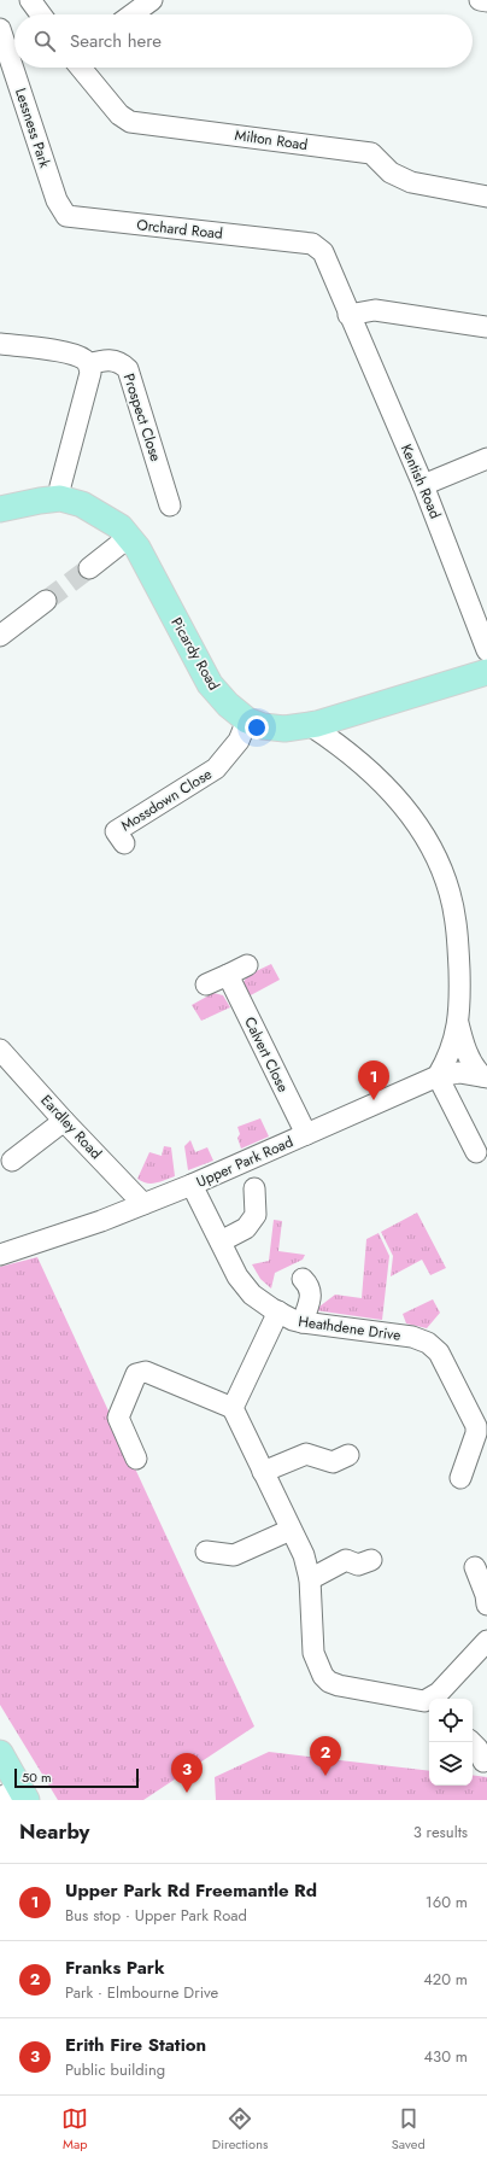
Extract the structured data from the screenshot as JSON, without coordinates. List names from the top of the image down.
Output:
{
  "streets": {
    "main road": ["Picardy Road"],
    "street": [
      "Lessness Park",
      "Milton Road",
      "Orchard Road",
      "Prospect Close",
      "Kentish Road",
      "Mossdown Close",
      "Calvert Close",
      "Eardley Road",
      "Upper Park Road",
      "Heathdene Drive"
    ]
  },
  "crossings": [
    ["Lessness Park", "Orchard Road"],
    ["Orchard Road", "Kentish Road"],
    ["Picardy Road", "Mossdown Close"],
    ["Calvert Close", "Upper Park Road"],
    ["Eardley Road", "Upper Park Road"],
    ["Upper Park Road", "Heathdene Drive"]
  ],
  "scale_bar": "50 m",
  "page": {
    "search": "Search here",
    "pins": ["1", "2", "3"],
    "scale": "50 m",
    "heading": ["Nearby", "3 results"],
    "list": [
      {
        "mark": "1",
        "name": "Upper Park Rd Freemantle Rd",
        "note": "Bus stop · Upper Park Road",
        "value": "160 m"
      },
      {
        "mark": "2",
        "name": "Franks Park",
        "note": "Park · Elmbourne Drive",
        "value": "420 m"
      },
      {
        "mark": "3",
        "name": "Erith Fire Station",
        "note": "Public building",
        "value": "430 m"
      }
    ],
    "nav": ["Map", "Directions", "Saved"]
  }
}
